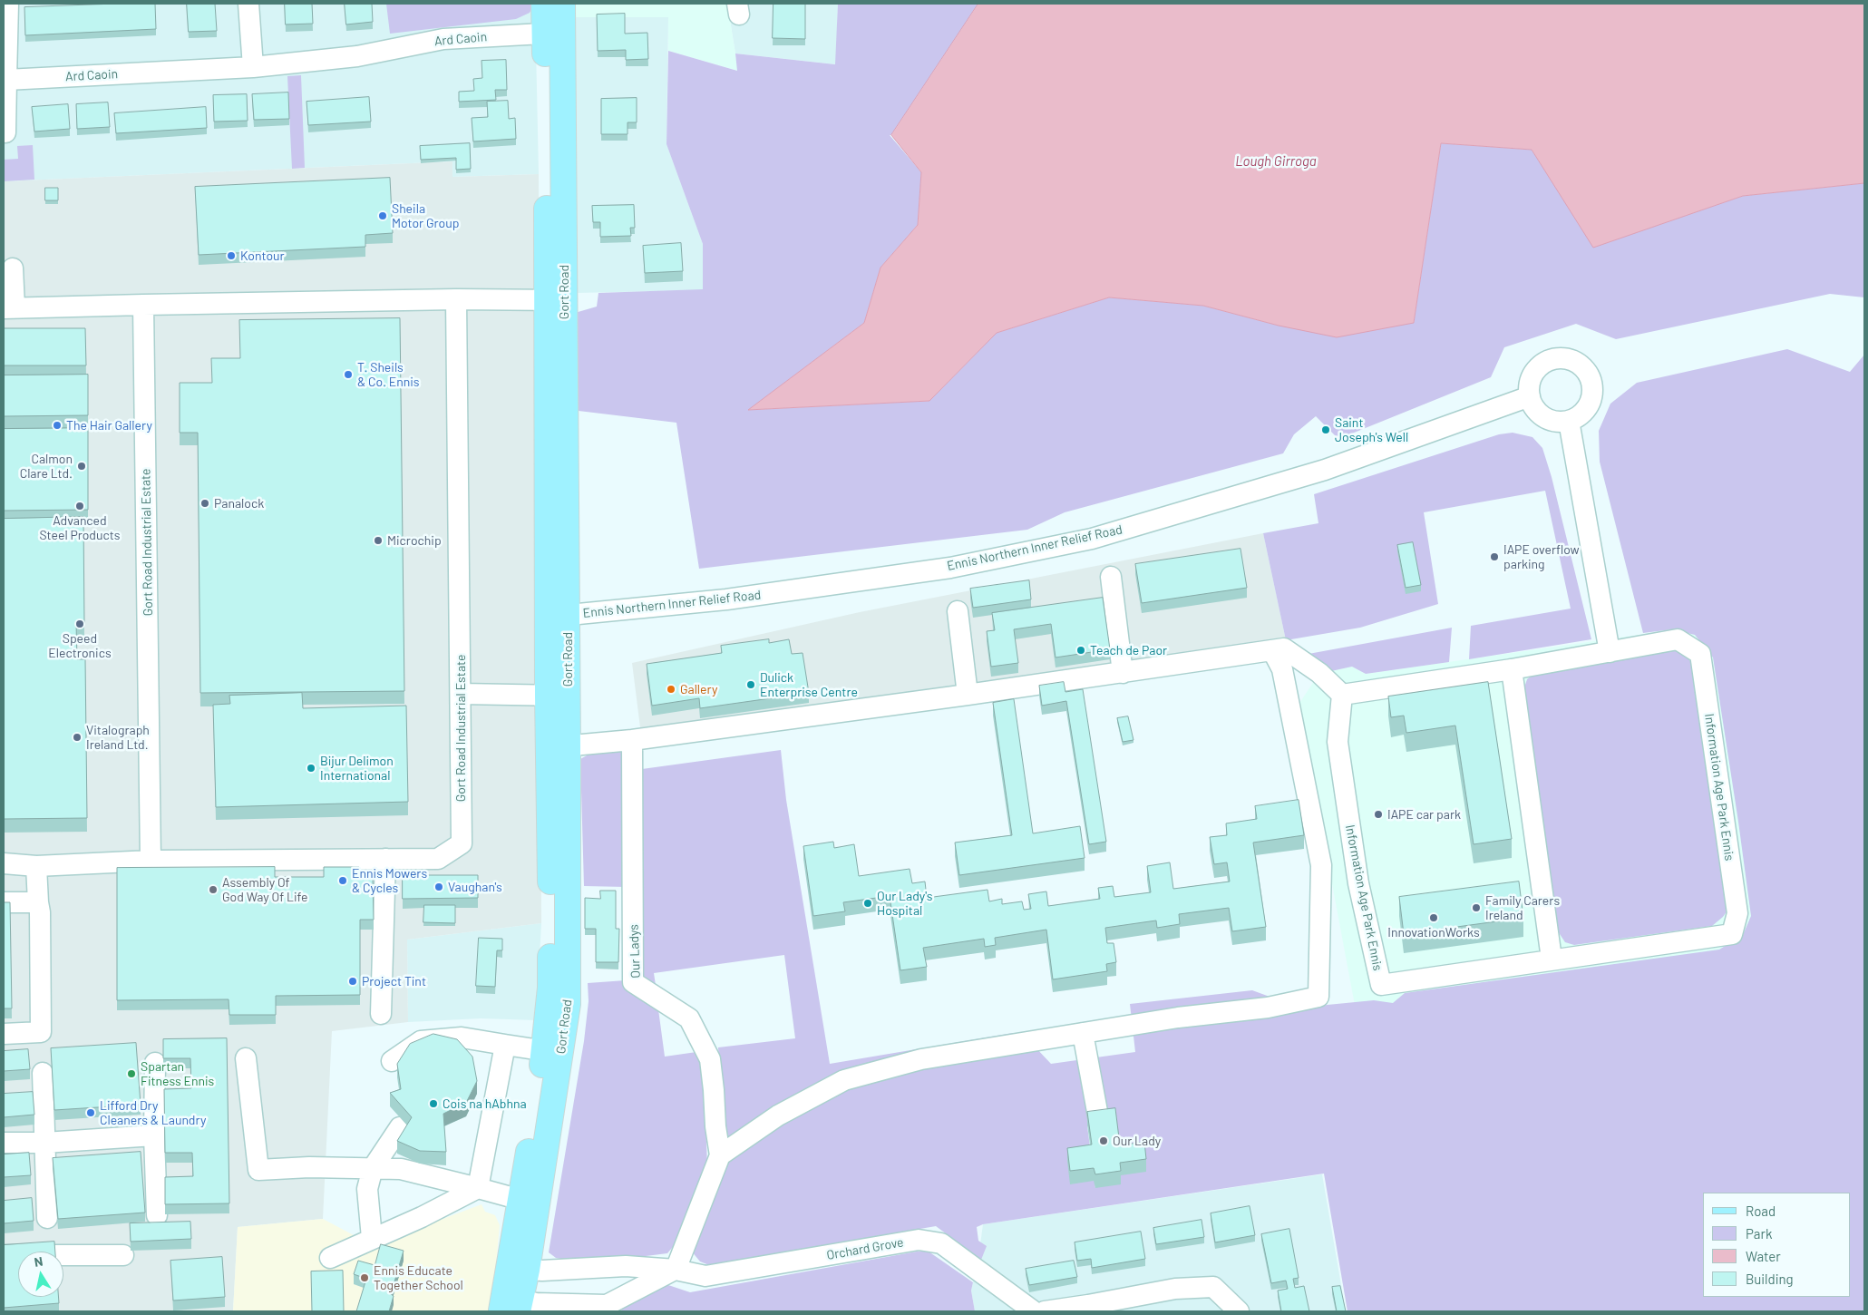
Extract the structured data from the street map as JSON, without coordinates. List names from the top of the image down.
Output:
{
  "streets": {
    "main road": ["Gort Road"],
    "street": [
      "Ard Caoin",
      "Gort Road Industrial Estate",
      "Ennis Northern Inner Relief Road",
      "Information Age Park Ennis",
      "Our Ladys",
      "Orchard Grove"
    ]
  },
  "crossings": [
    ["Ard Caoin", "Gort Road"],
    ["Gort Road", "Ennis Northern Inner Relief Road"],
    ["Gort Road", "Orchard Grove"]
  ],
  "water": ["Lough Girroga"],
  "places": [
    "Sheila Motor Group",
    "Kontour",
    "T. Sheils & Co. Ennis",
    "The Hair Gallery",
    "Saint Joseph's Well",
    "Calmon Clare Ltd.",
    "Panalock",
    "Advanced Steel Products",
    "Microchip",
    "IAPE overflow parking",
    "Speed Electronics",
    "Teach de Paor",
    "Dulick Enterprise Centre",
    "Gallery",
    "Vitalograph Ireland Ltd.",
    "Bijur Delimon International",
    "IAPE car park",
    "Ennis Mowers & Cycles",
    "Vaughan's",
    "Assembly Of God Way Of Life",
    "Our Lady's Hospital",
    "Family Carers Ireland",
    "InnovationWorks",
    "Project Tint",
    "Spartan Fitness Ennis",
    "Cois na hAbhna",
    "Lifford Dry Cleaners & Laundry",
    "Our Lady",
    "Ennis Educate Together School"
  ],
  "legend": [
    "Road",
    "Park",
    "Water",
    "Building"
  ],
  "north": "top"
}
